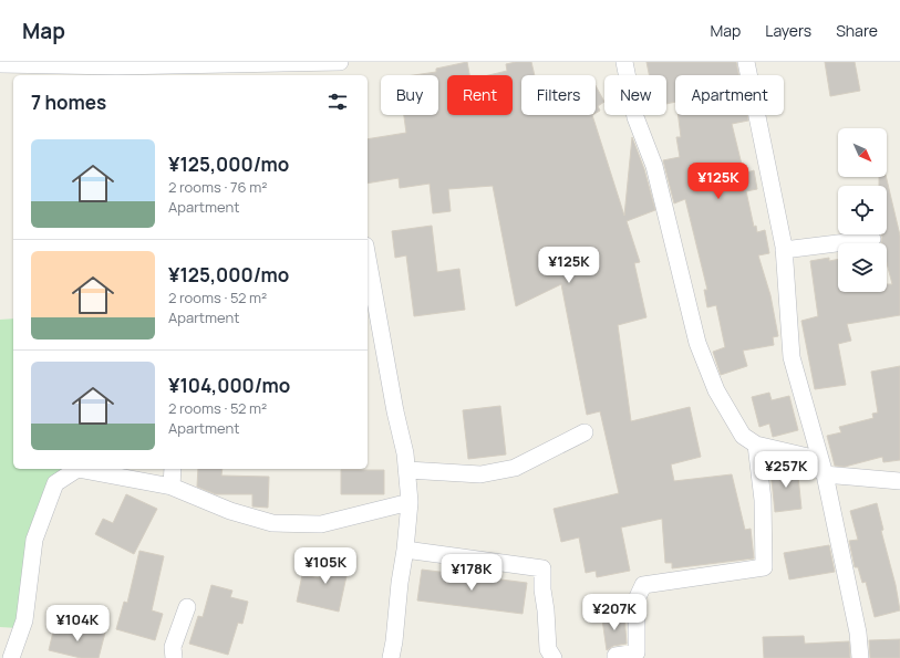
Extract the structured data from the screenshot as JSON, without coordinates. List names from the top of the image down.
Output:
{
  "north": "bottom right",
  "page": {
    "header": "Map",
    "nav": ["Map", "Layers", "Share"],
    "chip": [
      "Buy",
      "Rent",
      "Filters",
      "New",
      "Apartment"
    ],
    "heading": "7 homes",
    "list": [
      {
        "name": "¥125,000/mo",
        "note": "2 rooms · 76 m² · Apartment"
      },
      {
        "name": "¥125,000/mo",
        "note": "2 rooms · 52 m² · Apartment"
      },
      {
        "name": "¥104,000/mo",
        "note": "2 rooms · 52 m² · Apartment"
      }
    ],
    "price": [
      "¥125K",
      "¥125K",
      "¥257K",
      "¥105K",
      "¥178K",
      "¥207K",
      "¥104K"
    ]
  }
}
